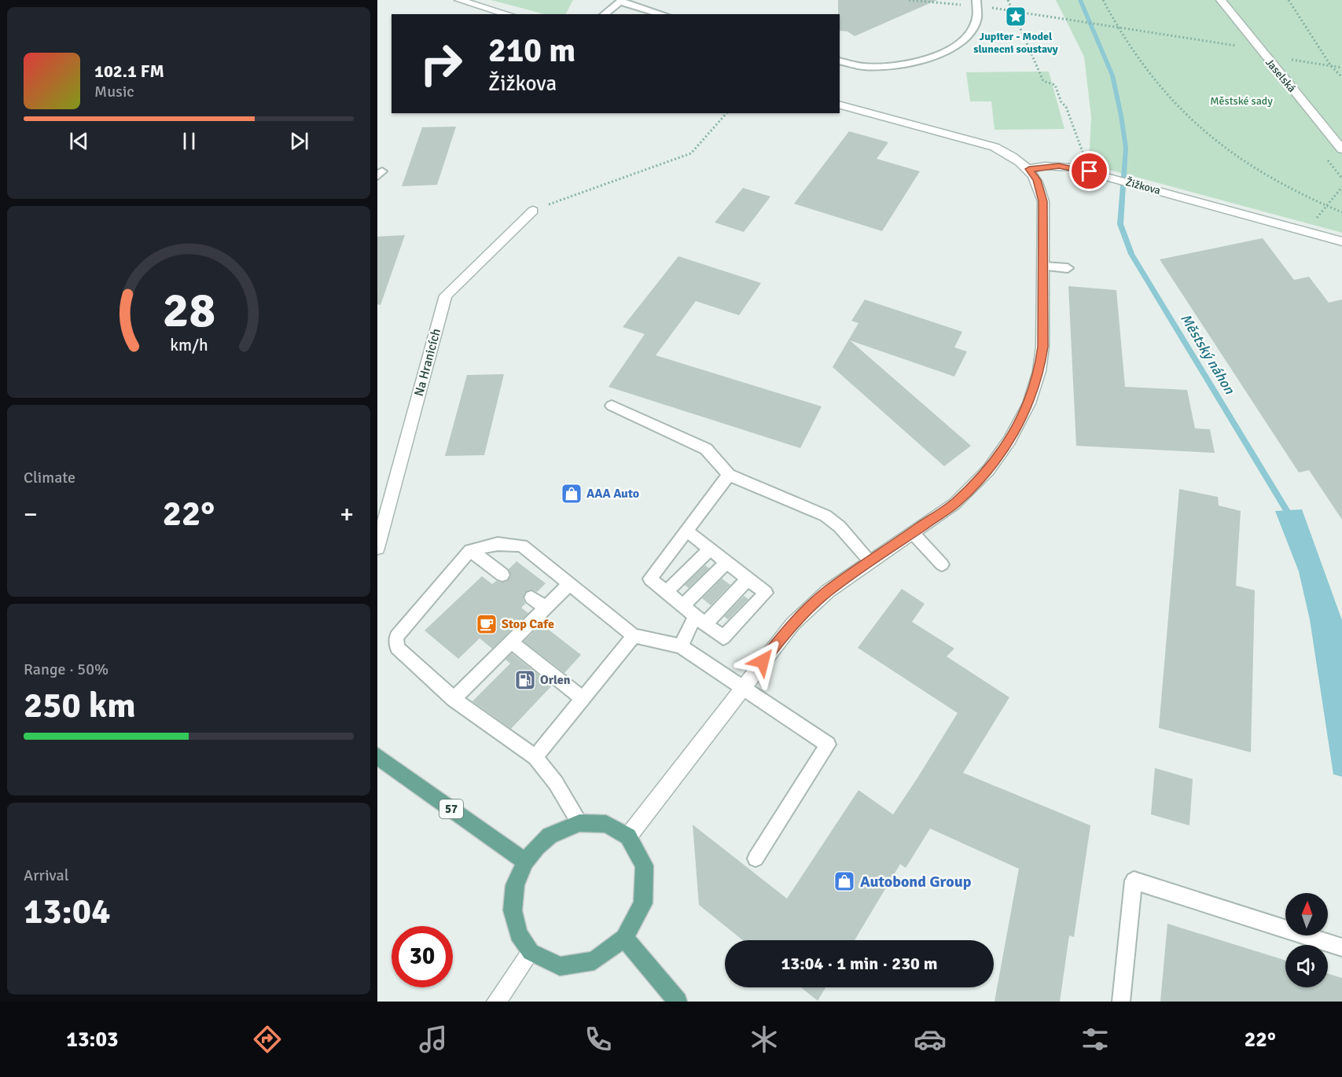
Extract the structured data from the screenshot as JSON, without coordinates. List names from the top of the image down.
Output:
{
  "streets": {
    "main road": ["57"],
    "street": ["Jaselská", "Žižkova", "Na Hranicích"]
  },
  "water": ["Městský náhon"],
  "parks": ["Městské sady"],
  "places": {
    "place": ["Jupiter - Model slunecni soustavy"],
    "shop": ["AAA Auto", "Autobond Group"],
    "cafe": ["Stop Cafe"],
    "fuel station": ["Orlen"]
  },
  "north": "top",
  "page": {
    "turn": ["210 m", "Žižkova"],
    "song": ["102.1 FM", "Music"],
    "tile": [
      "Climate",
      ["Range · 50%", "250 km"],
      ["Arrival", "13:04"]
    ],
    "heat": ["−", "22°", "+"],
    "limit": "30",
    "trip": "13:04 · 1 min · 230 m",
    "tabs": ["13:03", "22°"],
    "gauge": ["28", "km/h"]
  }
}
